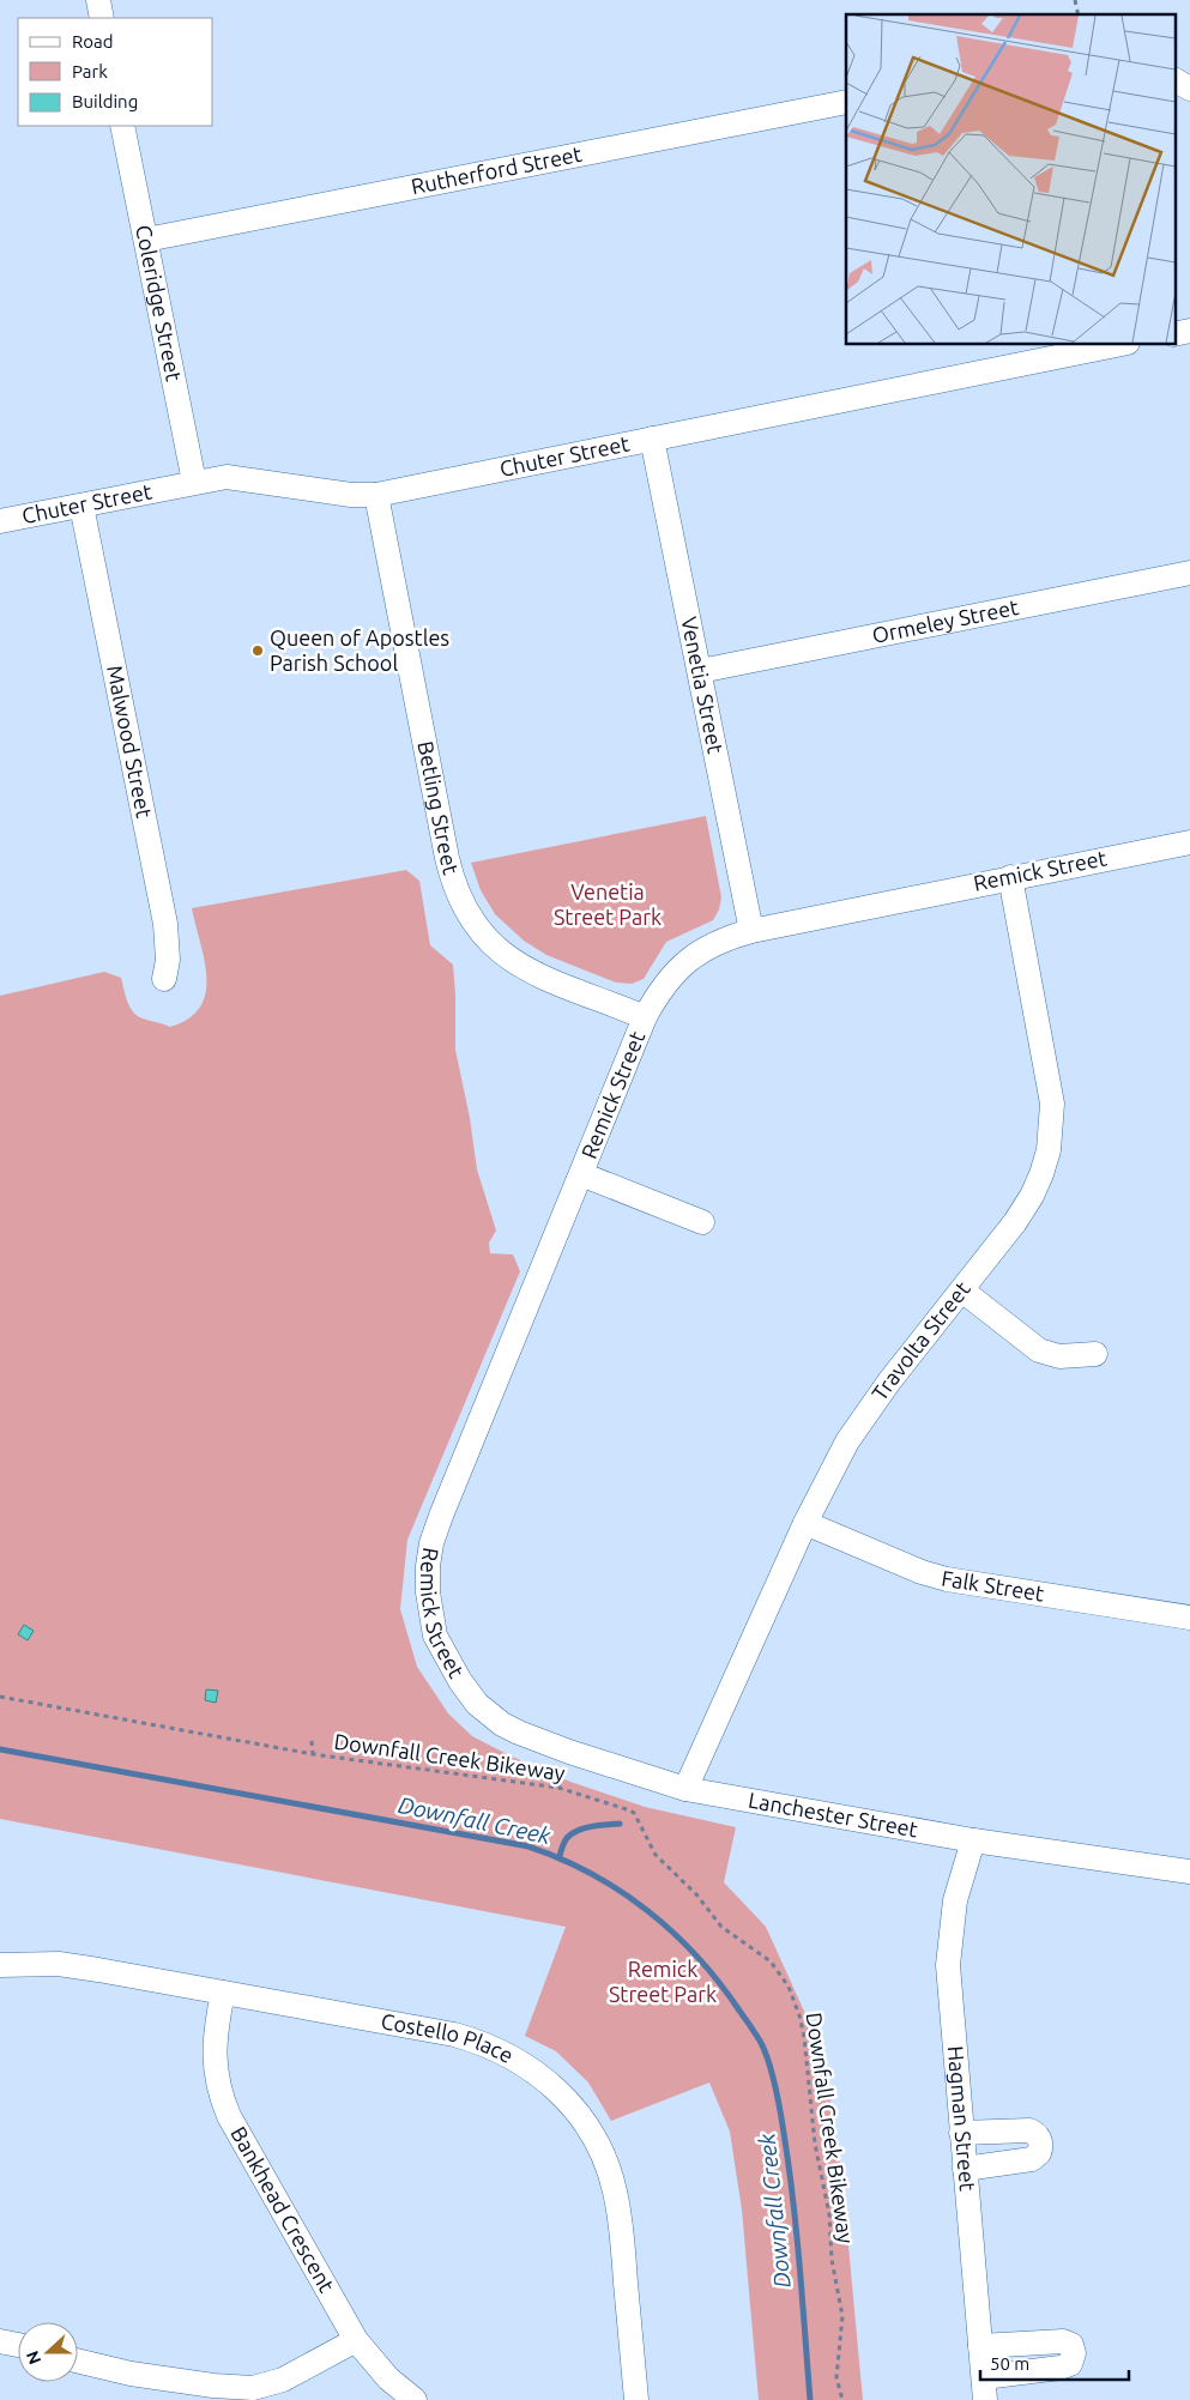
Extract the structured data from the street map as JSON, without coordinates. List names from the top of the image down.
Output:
{
  "streets": {
    "street": [
      "Rutherford Street",
      "Coleridge Street",
      "Chuter Street",
      "Ormeley Street",
      "Venetia Street",
      "Malwood Street",
      "Betling Street",
      "Remick Street",
      "Travolta Street",
      "Falk Street",
      "Lanchester Street",
      "Costello Place",
      "Hagman Street",
      "Bankhead Crescent"
    ],
    "path": ["Downfall Creek Bikeway"]
  },
  "crossings": [
    ["Rutherford Street", "Coleridge Street"],
    ["Coleridge Street", "Chuter Street"],
    ["Chuter Street", "Venetia Street"],
    ["Chuter Street", "Malwood Street"],
    ["Chuter Street", "Betling Street"],
    ["Ormeley Street", "Venetia Street"],
    ["Venetia Street", "Remick Street"],
    ["Betling Street", "Remick Street"],
    ["Remick Street", "Travolta Street"],
    ["Remick Street", "Lanchester Street"],
    ["Travolta Street", "Falk Street"],
    ["Travolta Street", "Lanchester Street"],
    ["Lanchester Street", "Hagman Street"],
    ["Costello Place", "Bankhead Crescent"]
  ],
  "water": ["Downfall Creek"],
  "parks": ["Venetia Street Park", "Remick Street Park"],
  "places": ["Queen of Apostles Parish School"],
  "legend": ["Road", "Park", "Building"],
  "scale_bar": "50 m",
  "north": "left"
}
